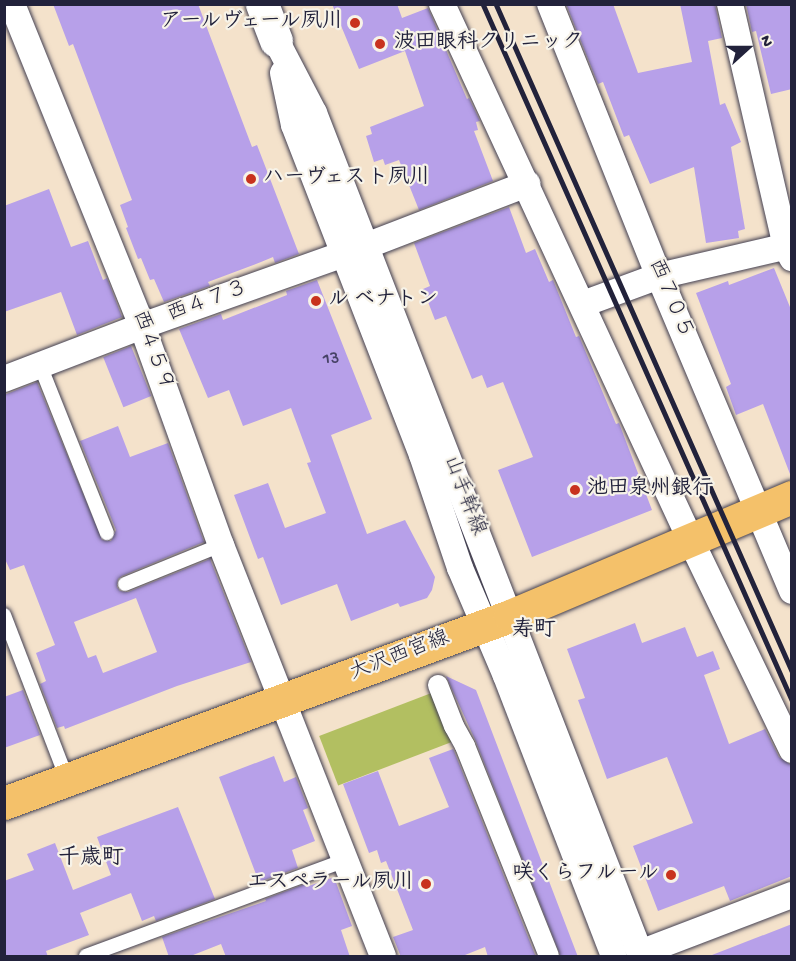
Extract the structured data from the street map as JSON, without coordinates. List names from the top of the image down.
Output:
{
  "streets": {
    "main road": ["大沢西宮線"],
    "street": [
      "西７０５",
      "西４７３",
      "西４５９",
      "山手幹線"
    ]
  },
  "crossings": [
    ["西７０５", "大沢西宮線"],
    ["西４７３", "西４５９"],
    ["西４７３", "山手幹線"],
    ["西４５９", "大沢西宮線"],
    ["山手幹線", "大沢西宮線"]
  ],
  "districts": ["寿町", "千歳町"],
  "places": [
    "アールヴェール夙川",
    "波田眼科クリニック",
    "ハーヴェスト夙川",
    "ル ベナトン",
    "池田泉州銀行",
    "咲くらフルール",
    "エスペラール夙川"
  ],
  "house_numbers": ["13"],
  "north": "right"
}
